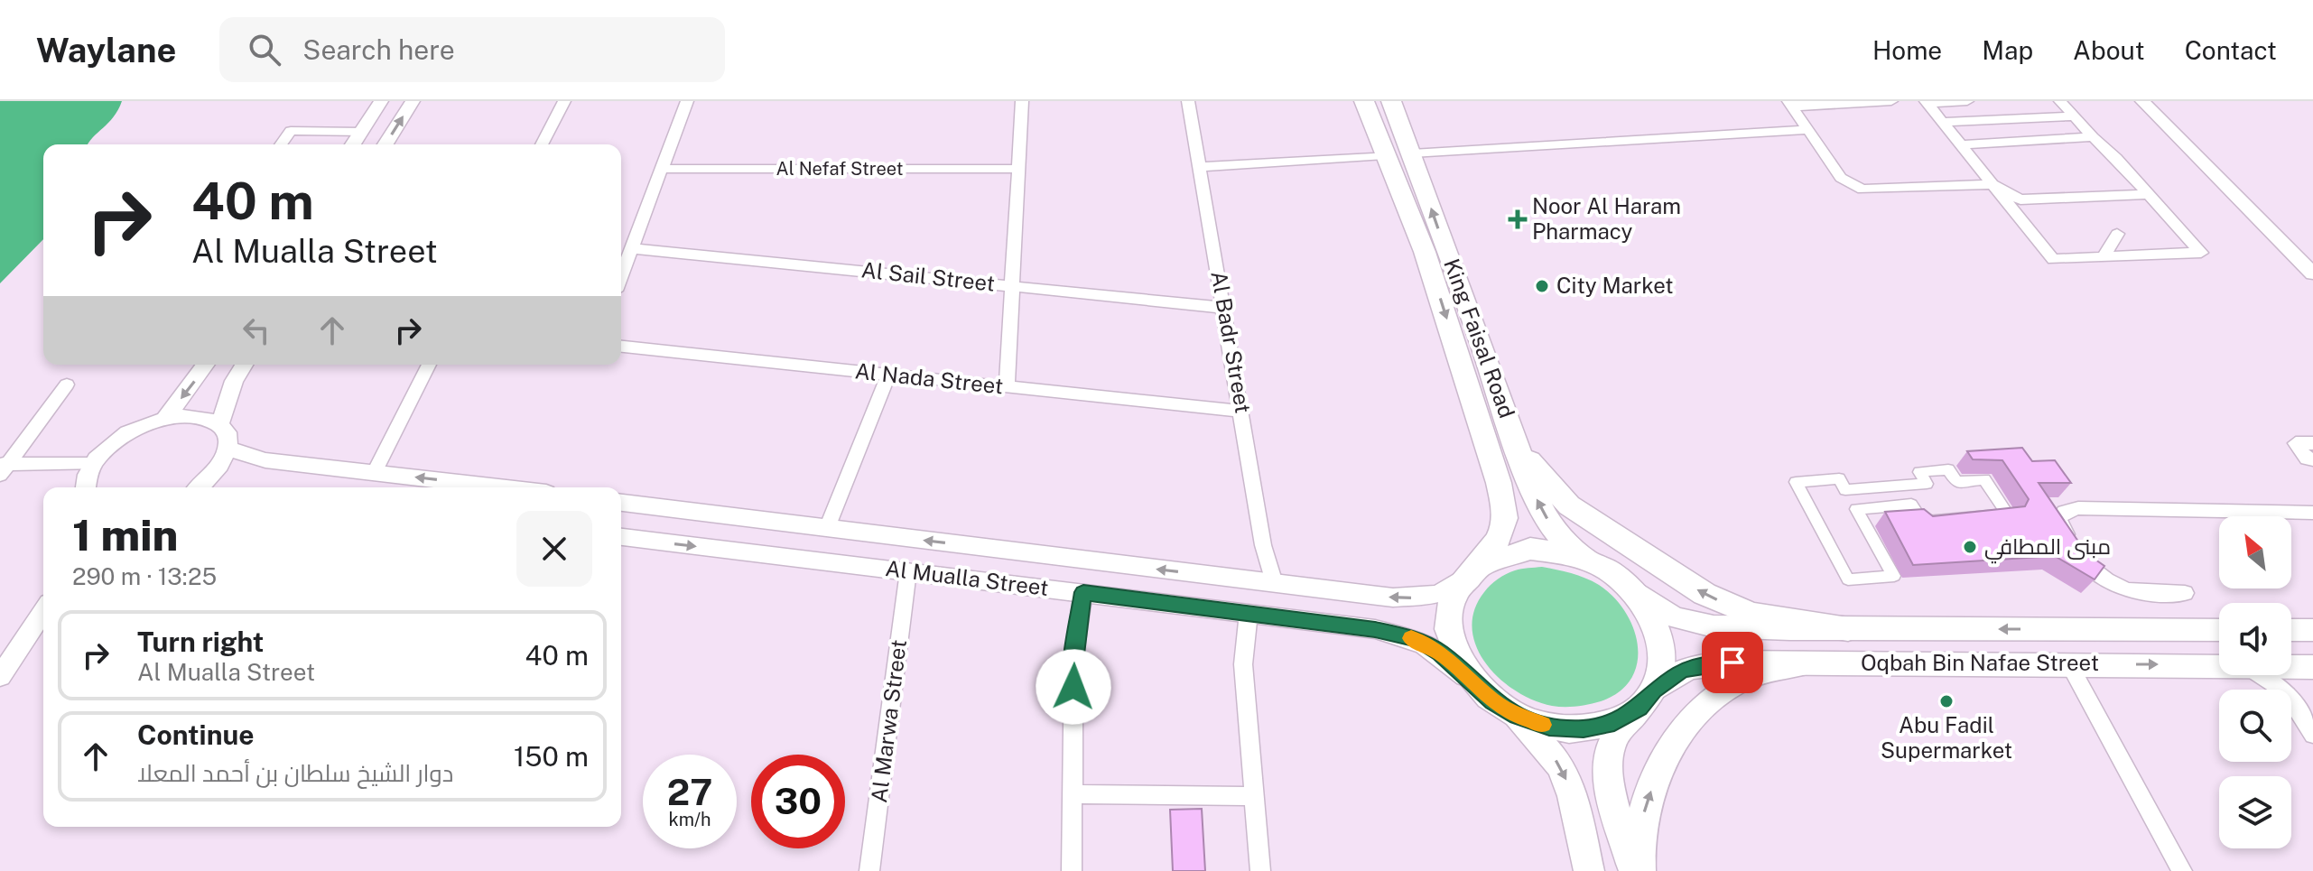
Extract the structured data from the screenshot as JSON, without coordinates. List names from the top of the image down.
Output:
{
  "streets": {
    "main road": ["King Faisal Road", "Oqbah Bin Nafae Street"],
    "street": [
      "Al Nefaf Street",
      "Al Sail Street",
      "Al Badr Street",
      "Al Nada Street",
      "Al Mualla Street",
      "Al Marwa Street"
    ]
  },
  "crossings": [
    ["Al Sail Street", "Al Badr Street"],
    ["King Faisal Road", "Al Mualla Street"],
    ["King Faisal Road", "Oqbah Bin Nafae Street"],
    ["Al Badr Street", "Al Nada Street"],
    ["Al Badr Street", "Al Mualla Street"],
    ["Al Mualla Street", "Oqbah Bin Nafae Street"],
    ["Al Mualla Street", "Al Marwa Street"]
  ],
  "places": {
    "health": ["Noor Al Haram Pharmacy"],
    "other": ["City Market", "مبنى المطافي", "Abu Fadil Supermarket"]
  },
  "north": "top left",
  "page": {
    "header": "Waylane",
    "search": "Search here",
    "nav": [
      "Home",
      "Map",
      "About",
      "Contact"
    ],
    "turn": ["40 m", "Al Mualla Street"],
    "heading": ["1 min", "290 m · 13:25"],
    "list": [
      {
        "name": "Turn right",
        "note": "Al Mualla Street",
        "value": "40 m"
      },
      {
        "name": "Continue",
        "note": "دوار الشيخ سلطان بن أحمد المعلا",
        "value": "150 m"
      }
    ],
    "speed": "27 km/h",
    "limit": "30"
  }
}
